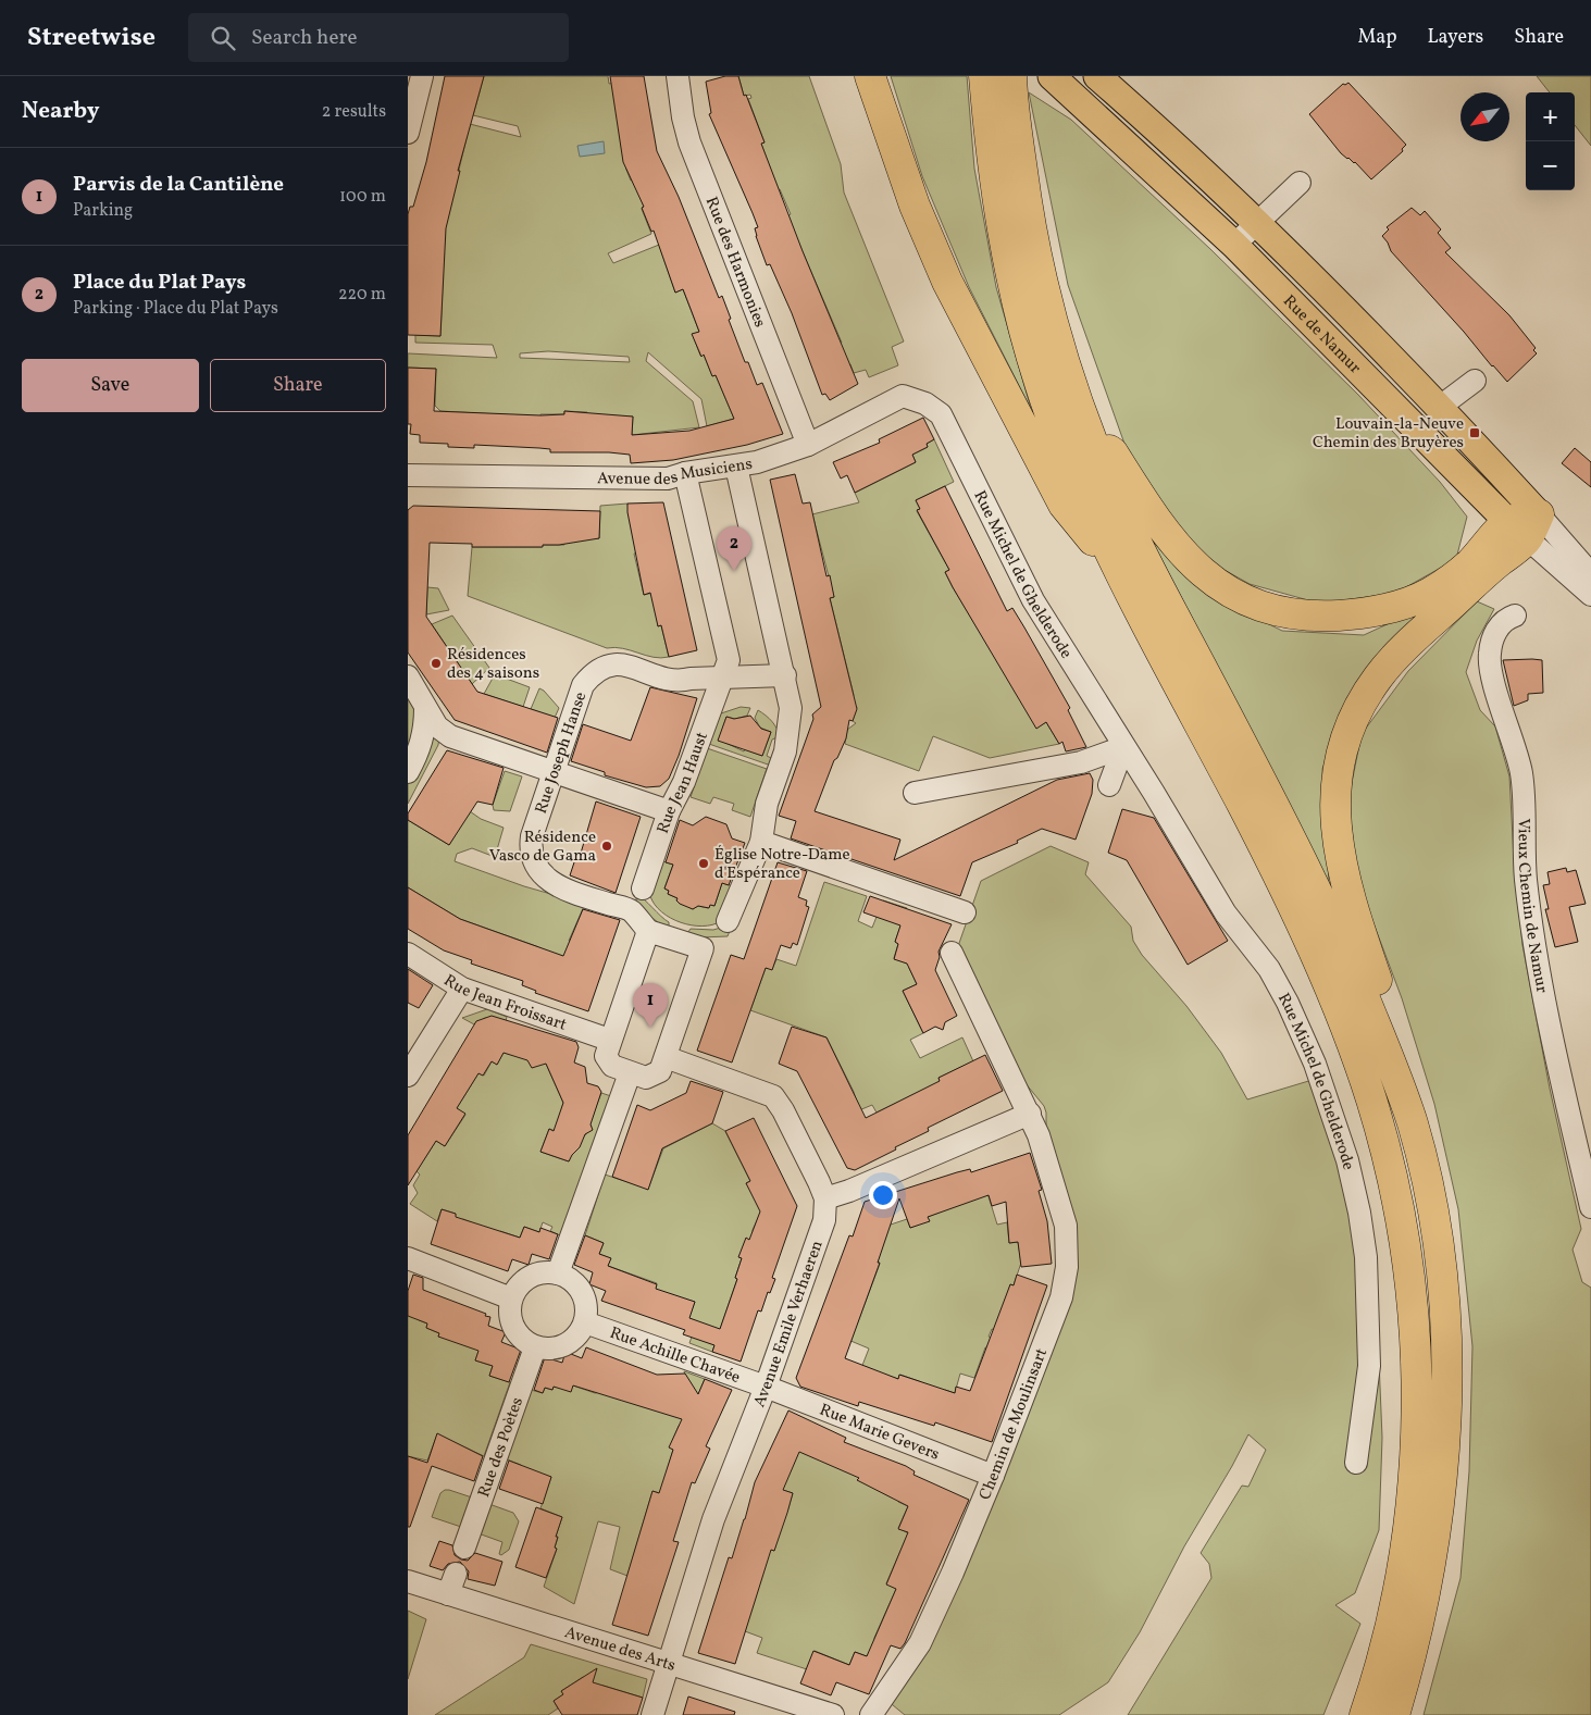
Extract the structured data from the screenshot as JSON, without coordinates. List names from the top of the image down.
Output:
{
  "streets": {
    "main road": ["Rue de Namur"],
    "street": [
      "Rue des Harmonies",
      "Avenue des Musiciens",
      "Rue Michel de Ghelderode",
      "Rue Joseph Hanse",
      "Rue Jean Haust",
      "Vieux Chemin de Namur",
      "Rue Jean Froissart",
      "Avenue Emile Verhaeren",
      "Rue Achille Chavée",
      "Chemin de Moulinsart",
      "Rue Marie Gevers",
      "Rue des Poètes",
      "Avenue des Arts"
    ]
  },
  "crossings": [
    ["Rue des Harmonies", "Avenue des Musiciens"],
    ["Avenue des Musiciens", "Rue Michel de Ghelderode"],
    ["Avenue des Musiciens", "Rue Jean Haust"],
    ["Rue Joseph Hanse", "Rue Jean Haust"],
    ["Avenue Emile Verhaeren", "Rue Achille Chavée"],
    ["Avenue Emile Verhaeren", "Rue Marie Gevers"],
    ["Avenue Emile Verhaeren", "Avenue des Arts"],
    ["Rue Achille Chavée", "Rue Marie Gevers"],
    ["Rue Achille Chavée", "Rue des Poètes"],
    ["Chemin de Moulinsart", "Rue Marie Gevers"]
  ],
  "places": {
    "transit": ["Louvain-la-Neuve Chemin des Bruyères"],
    "other": ["Résidences des 4 saisons", "Résidence Vasco de Gama", "Église Notre-Dame d'Espérance"]
  },
  "north": "bottom left",
  "page": {
    "header": "Streetwise",
    "search": "Search here",
    "nav": ["Map", "Layers", "Share"],
    "heading": ["Nearby", "2 results"],
    "map_buttons": ["+", "−"],
    "list": [
      {
        "mark": "1",
        "name": "Parvis de la Cantilène",
        "note": "Parking",
        "value": "100 m"
      },
      {
        "mark": "2",
        "name": "Place du Plat Pays",
        "note": "Parking · Place du Plat Pays",
        "value": "220 m"
      }
    ],
    "buttons": ["Save", "Share"],
    "pins": ["2", "1"]
  }
}
